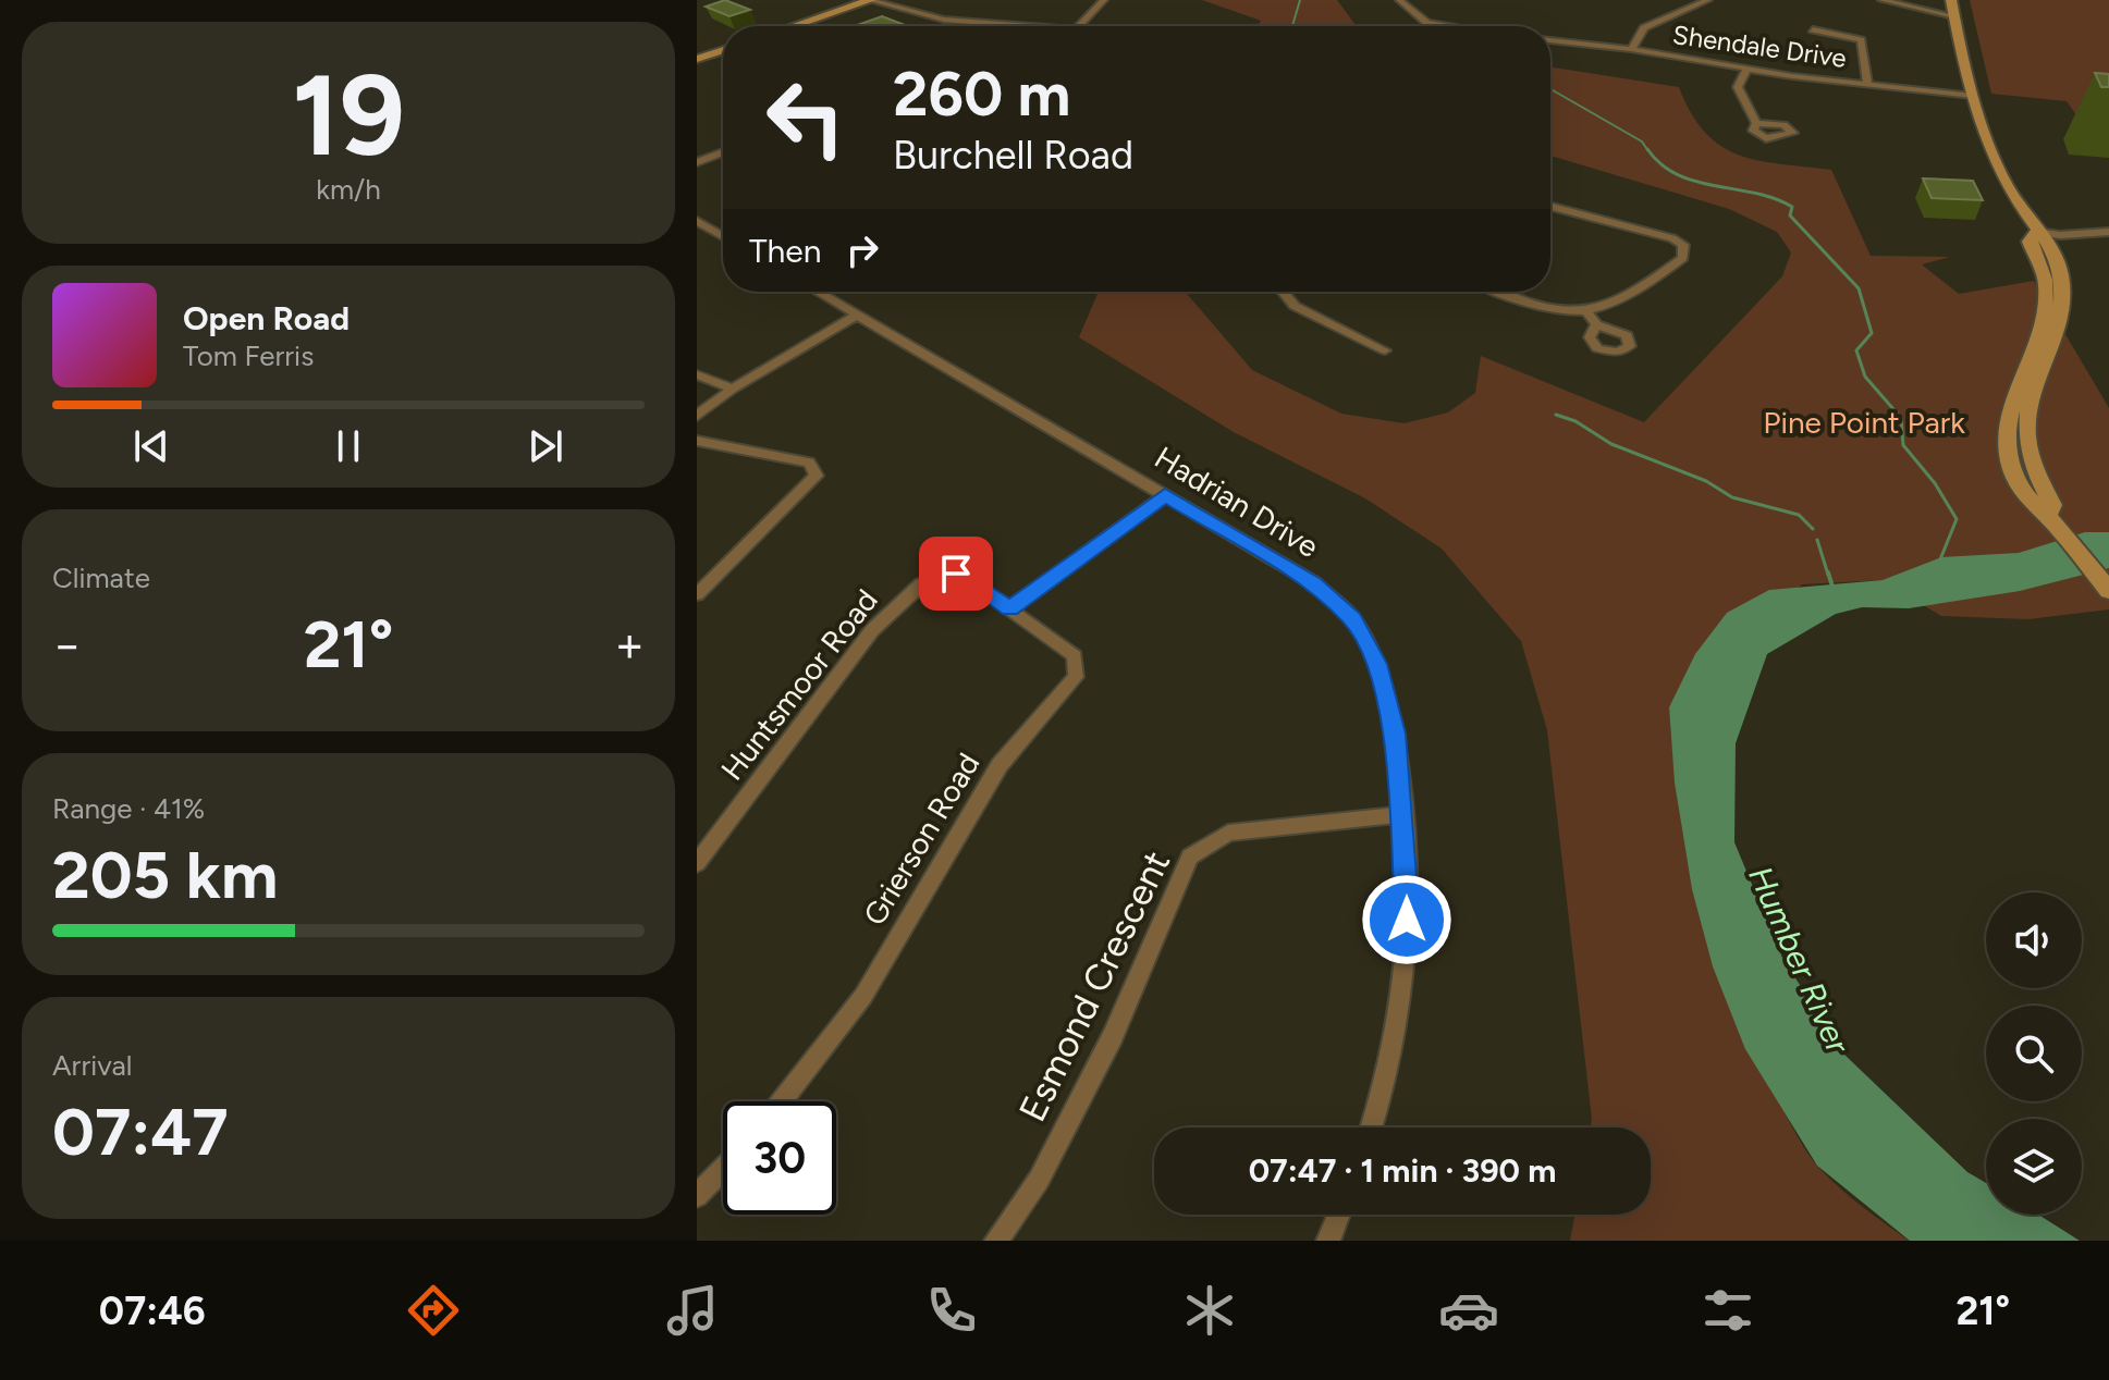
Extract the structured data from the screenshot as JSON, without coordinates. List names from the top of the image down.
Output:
{
  "streets": {
    "street": [
      "Shendale Drive",
      "Hadrian Drive",
      "Huntsmoor Road",
      "Grierson Road",
      "Esmond Crescent"
    ]
  },
  "crossings": [
    ["Hadrian Drive", "Esmond Crescent"],
    ["Huntsmoor Road", "Grierson Road"]
  ],
  "water": ["Humber River"],
  "parks": ["Pine Point Park"],
  "page": {
    "tile": [
      ["19", "km/h"],
      "Climate",
      ["Range · 41%", "205 km"],
      ["Arrival", "07:47"]
    ],
    "turn": ["260 m", "Burchell Road"],
    "then": "Then",
    "song": ["Open Road", "Tom Ferris"],
    "heat": ["−", "21°", "+"],
    "limit": "30",
    "trip": "07:47 · 1 min · 390 m",
    "tabs": ["07:46", "21°"]
  }
}
